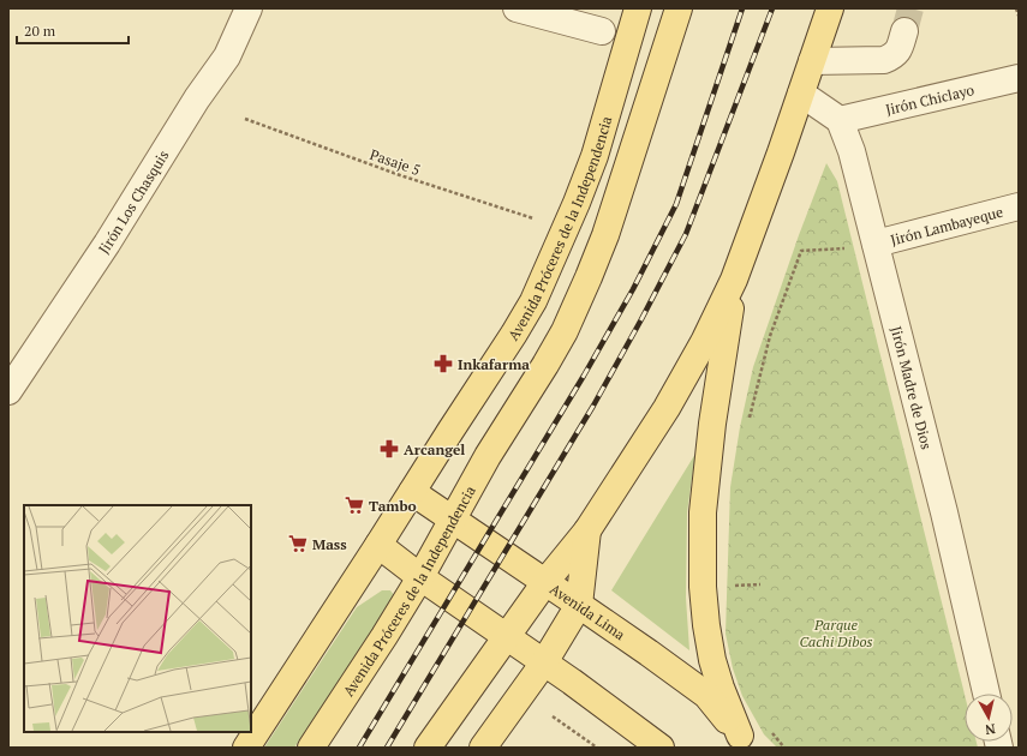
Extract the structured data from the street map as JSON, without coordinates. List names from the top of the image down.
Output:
{
  "streets": {
    "main road": ["Avenida Próceres de la Independencia", "Avenida Lima"],
    "street": [
      "Jirón Chiclayo",
      "Jirón Los Chasquis",
      "Jirón Lambayeque",
      "Jirón Madre de Dios"
    ],
    "path": ["Pasaje 5"]
  },
  "crossings": [
    ["Jirón Chiclayo", "Jirón Madre de Dios"],
    ["Jirón Lambayeque", "Jirón Madre de Dios"],
    ["Avenida Próceres de la Independencia", "Avenida Lima"]
  ],
  "parks": ["Parque Cachi Dibos"],
  "places": {
    "pharmacy": ["Inkafarma", "Arcangel"],
    "supermarket": ["Tambo", "Mass"]
  },
  "scale_bar": "20 m",
  "north": "bottom"
}
